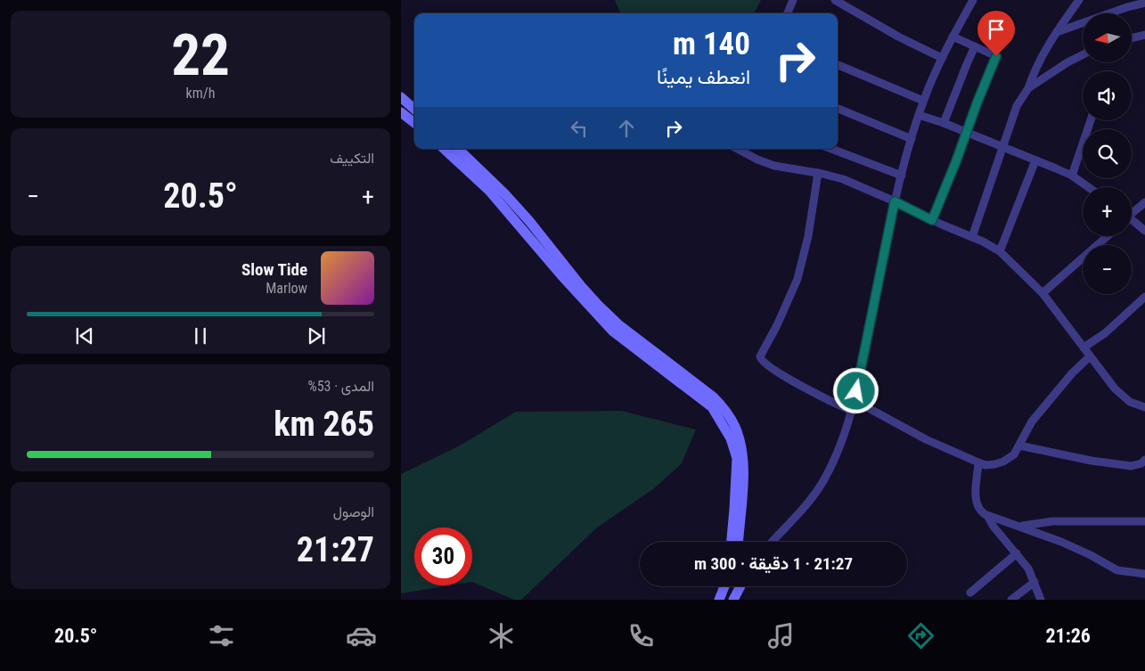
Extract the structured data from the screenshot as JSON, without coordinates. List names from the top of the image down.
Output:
{
  "north": "left",
  "page": {
    "tile": [
      ["22", "km/h"],
      "التكييف",
      ["المدى · 53%", "265 km"],
      ["الوصول", "21:27"]
    ],
    "map_buttons": ["+", "−"],
    "turn": ["140 m", "انعطف يمينًا"],
    "heat": ["−", "20.5°", "+"],
    "song": ["Slow Tide", "Marlow"],
    "limit": "30",
    "trip": "21:27 · 1 دقيقة · 300 m",
    "tabs": ["21:26", "20.5°"]
  }
}
